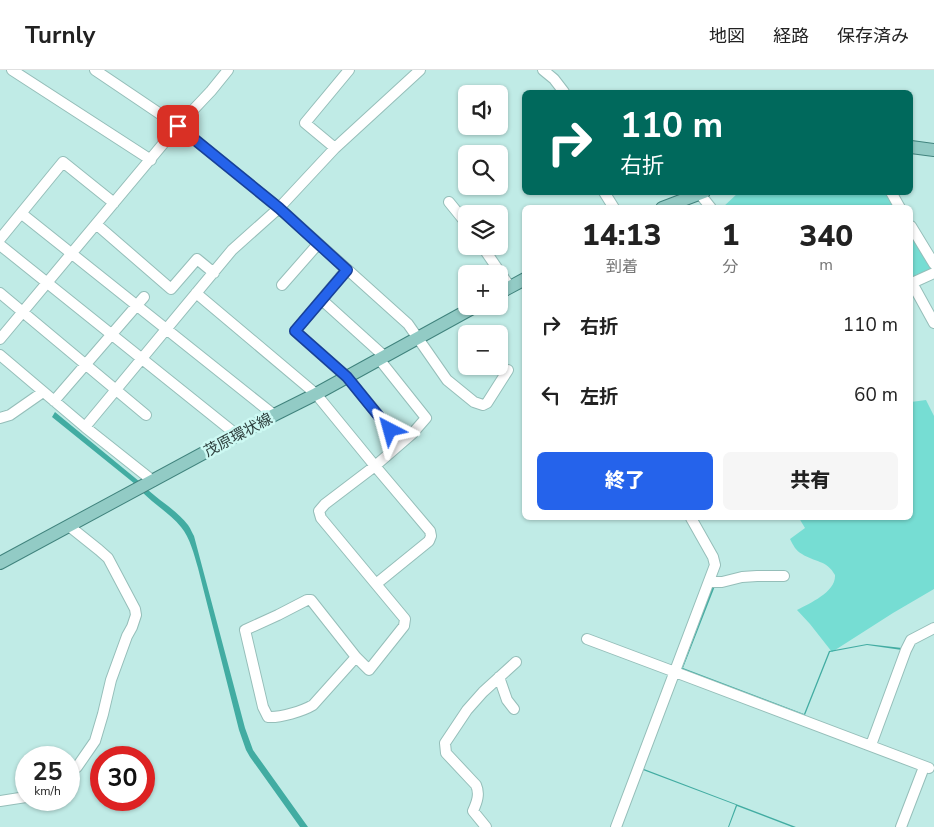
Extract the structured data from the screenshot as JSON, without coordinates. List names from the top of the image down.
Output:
{
  "streets": {
    "main road": ["茂原環状線"]
  },
  "page": {
    "header": "Turnly",
    "nav": ["地図", "経路", "保存済み"],
    "map_buttons": ["+", "−"],
    "turn": ["110 m", "右折"],
    "eta": [
      "14:13",
      "到着",
      "1",
      "分",
      "340",
      "m"
    ],
    "list": [
      {
        "name": "右折",
        "value": "110 m"
      },
      {
        "name": "左折",
        "value": "60 m"
      }
    ],
    "buttons": ["終了", "共有"],
    "speed": "25 km/h",
    "limit": "30"
  }
}
